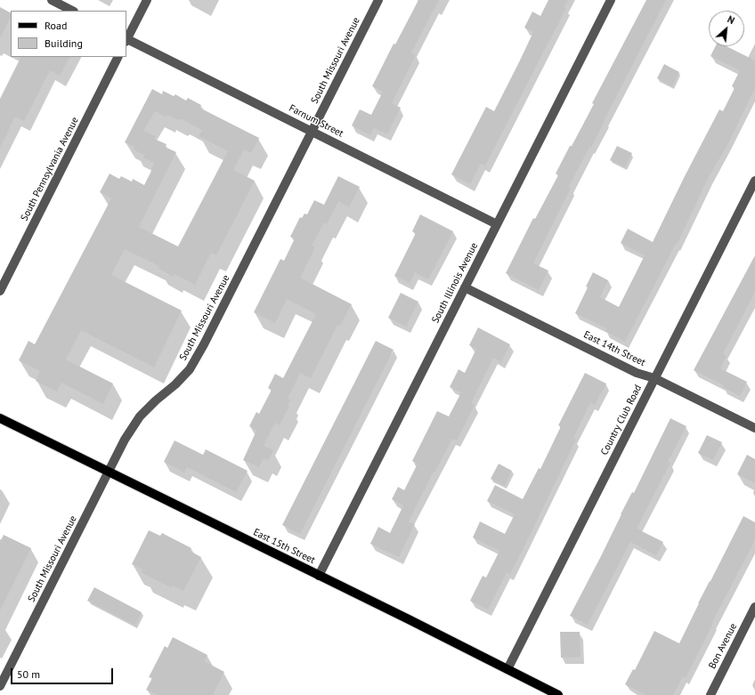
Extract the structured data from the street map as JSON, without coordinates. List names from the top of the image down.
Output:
{
  "streets": {
    "main road": ["East 15th Street"],
    "street": [
      "South Missouri Avenue",
      "Farnum Street",
      "South Pennsylvania Avenue",
      "South Illinois Avenue",
      "East 14th Street",
      "Country Club Road",
      "Bon Avenue"
    ]
  },
  "crossings": [
    ["South Missouri Avenue", "Farnum Street"],
    ["South Missouri Avenue", "East 15th Street"],
    ["Farnum Street", "South Illinois Avenue"],
    ["South Illinois Avenue", "East 14th Street"],
    ["South Illinois Avenue", "East 15th Street"],
    ["East 14th Street", "Country Club Road"],
    ["Country Club Road", "East 15th Street"]
  ],
  "legend": ["Road", "Building"],
  "scale_bar": "50 m",
  "north": "top right"
}
